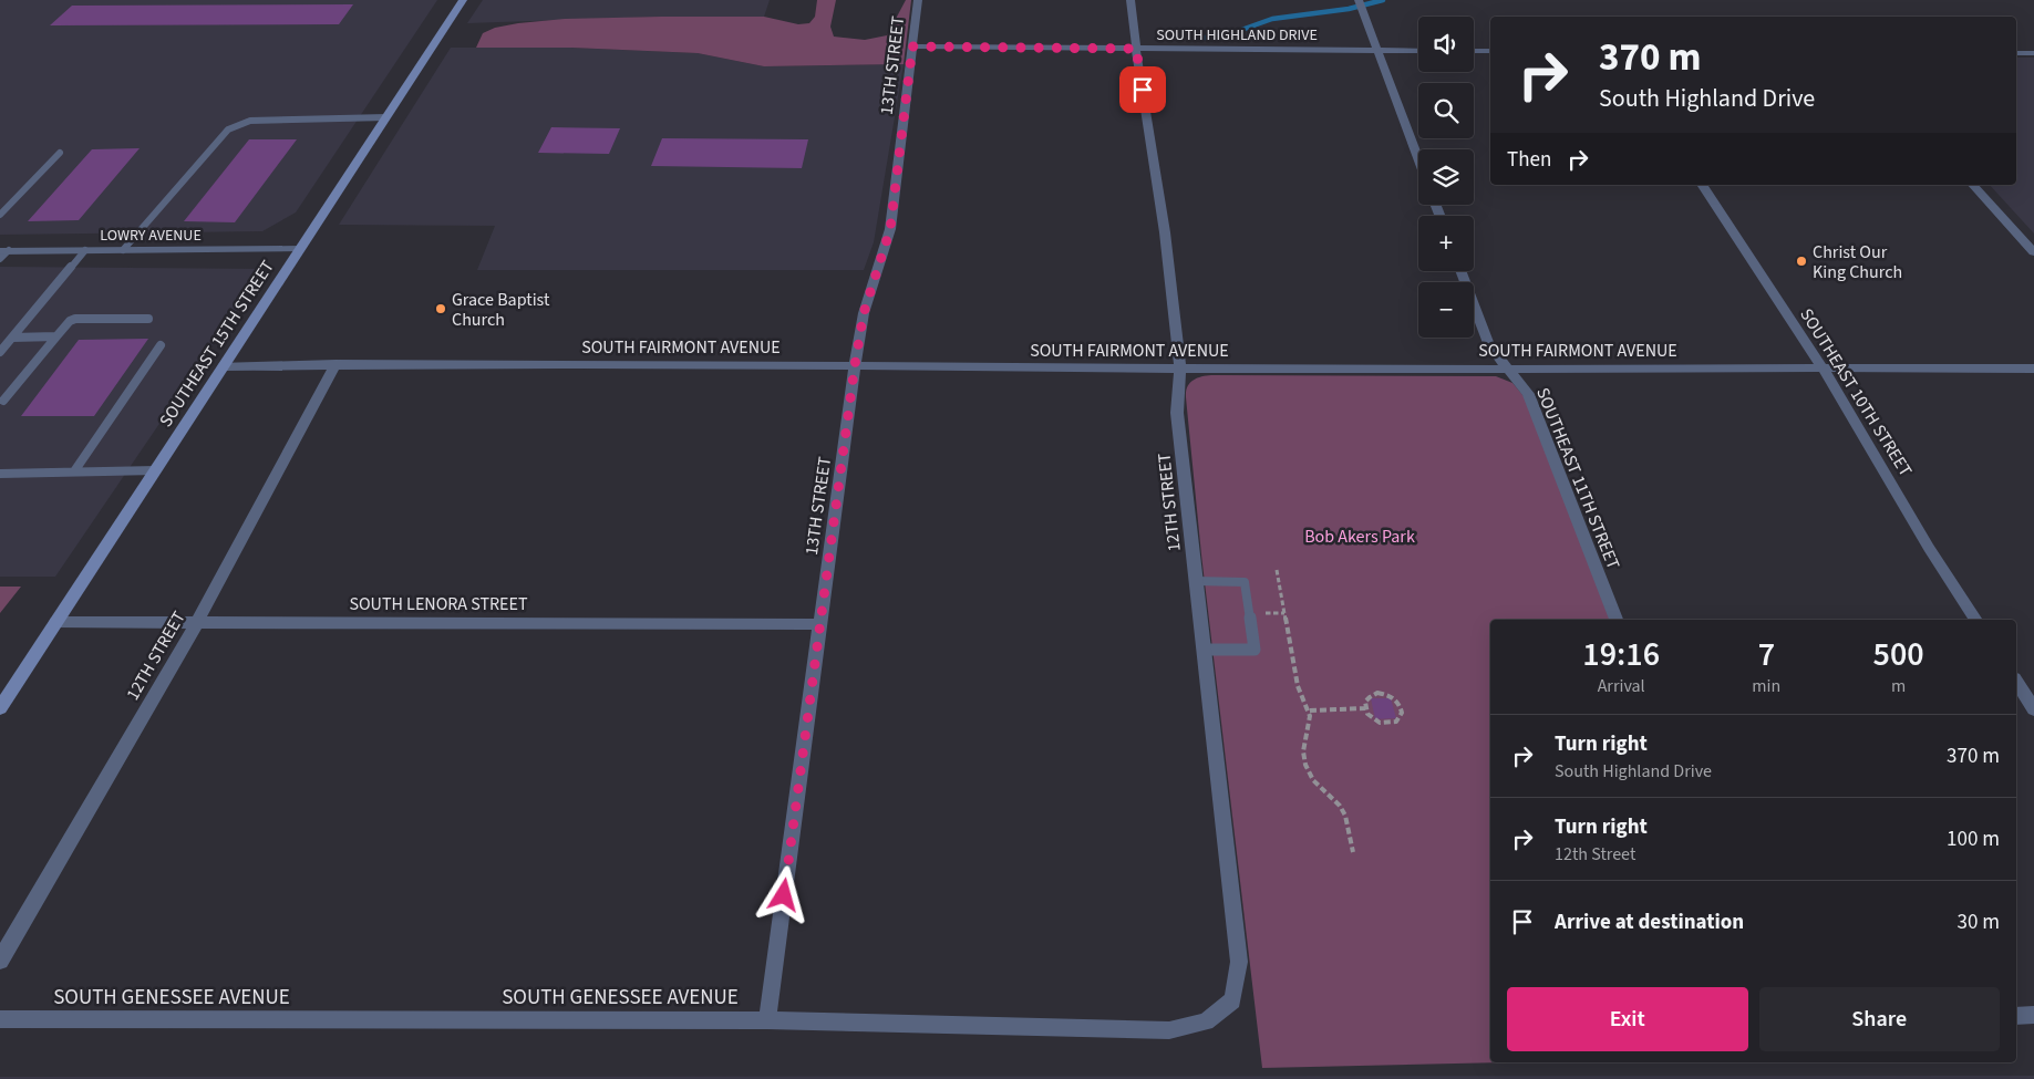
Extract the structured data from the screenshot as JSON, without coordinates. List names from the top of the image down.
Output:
{
  "streets": {
    "main road": ["SOUTHEAST 15TH STREET"],
    "street": [
      "SOUTH HIGHLAND DRIVE",
      "13TH STREET",
      "LOWRY AVENUE",
      "SOUTH FAIRMONT AVENUE",
      "SOUTHEAST 10TH STREET",
      "SOUTHEAST 11TH STREET",
      "12TH STREET",
      "SOUTH LENORA STREET",
      "SOUTH GENESSEE AVENUE"
    ]
  },
  "crossings": [
    ["SOUTH HIGHLAND DRIVE", "13TH STREET"],
    ["SOUTH HIGHLAND DRIVE", "12TH STREET"],
    ["13TH STREET", "SOUTH FAIRMONT AVENUE"],
    ["13TH STREET", "SOUTH LENORA STREET"],
    ["13TH STREET", "SOUTH GENESSEE AVENUE"],
    ["LOWRY AVENUE", "SOUTHEAST 15TH STREET"],
    ["SOUTHEAST 15TH STREET", "SOUTH FAIRMONT AVENUE"],
    ["SOUTHEAST 15TH STREET", "SOUTH LENORA STREET"],
    ["SOUTH FAIRMONT AVENUE", "SOUTHEAST 10TH STREET"],
    ["SOUTH FAIRMONT AVENUE", "SOUTHEAST 11TH STREET"],
    ["SOUTH FAIRMONT AVENUE", "12TH STREET"],
    ["12TH STREET", "SOUTH LENORA STREET"],
    ["12TH STREET", "SOUTH GENESSEE AVENUE"]
  ],
  "parks": ["Bob Akers Park"],
  "places": ["Christ Our King Church", "Grace Baptist Church"],
  "page": {
    "map_buttons": ["+", "−"],
    "turn": ["370 m", "South Highland Drive"],
    "then": "Then",
    "eta": [
      "19:16",
      "Arrival",
      "7",
      "min",
      "500",
      "m"
    ],
    "list": [
      {
        "name": "Turn right",
        "note": "South Highland Drive",
        "value": "370 m"
      },
      {
        "name": "Turn right",
        "note": "12th Street",
        "value": "100 m"
      },
      {
        "name": "Arrive at destination",
        "value": "30 m"
      }
    ],
    "buttons": ["Exit", "Share"]
  }
}
